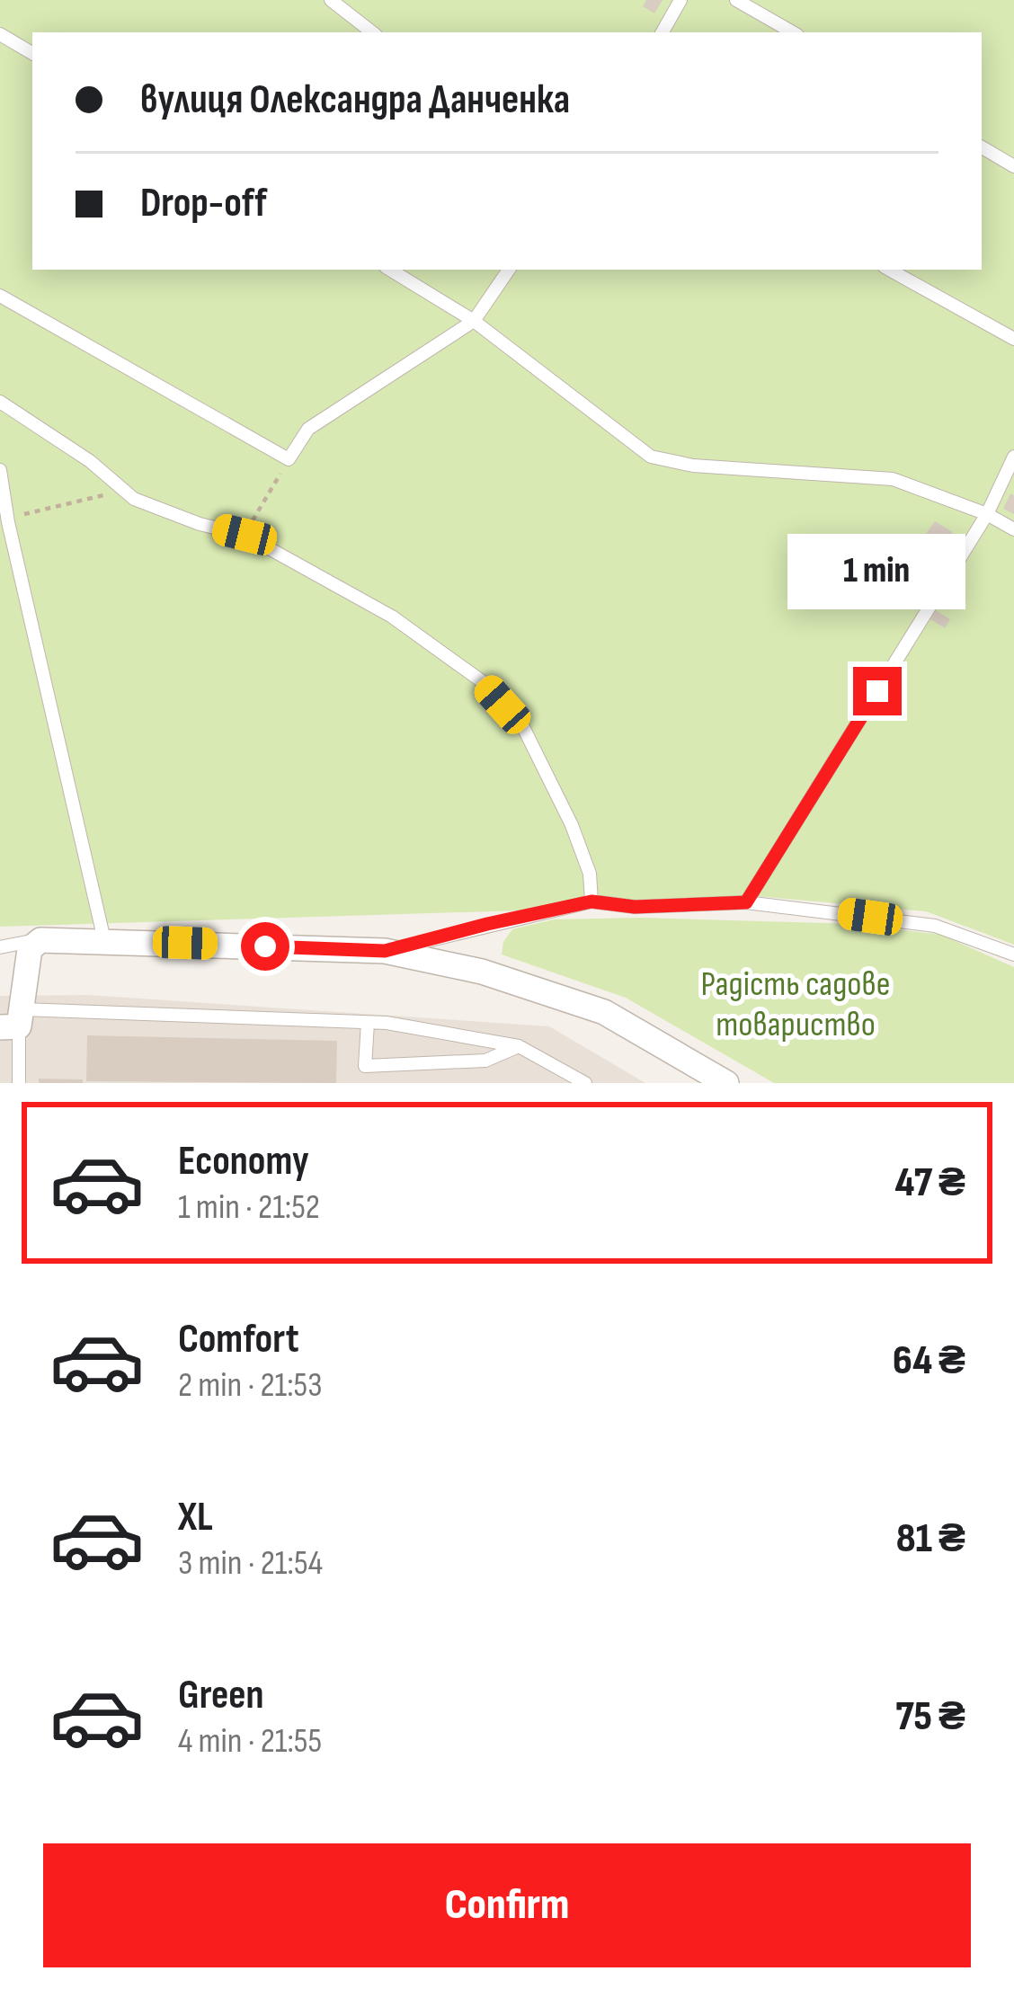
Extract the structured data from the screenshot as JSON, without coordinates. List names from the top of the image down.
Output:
{
  "parks": ["Радість садове товариство"],
  "page": {
    "banner": ["вулиця Олександра Данченка", "Drop-off"],
    "bubble": "1 min",
    "list": [
      {
        "name": "Economy",
        "note": "1 min · 21:52",
        "value": "47 ₴"
      },
      {
        "name": "Comfort",
        "note": "2 min · 21:53",
        "value": "64 ₴"
      },
      {
        "name": "XL",
        "note": "3 min · 21:54",
        "value": "81 ₴"
      },
      {
        "name": "Green",
        "note": "4 min · 21:55",
        "value": "75 ₴"
      }
    ],
    "buttons": "Confirm"
  }
}
